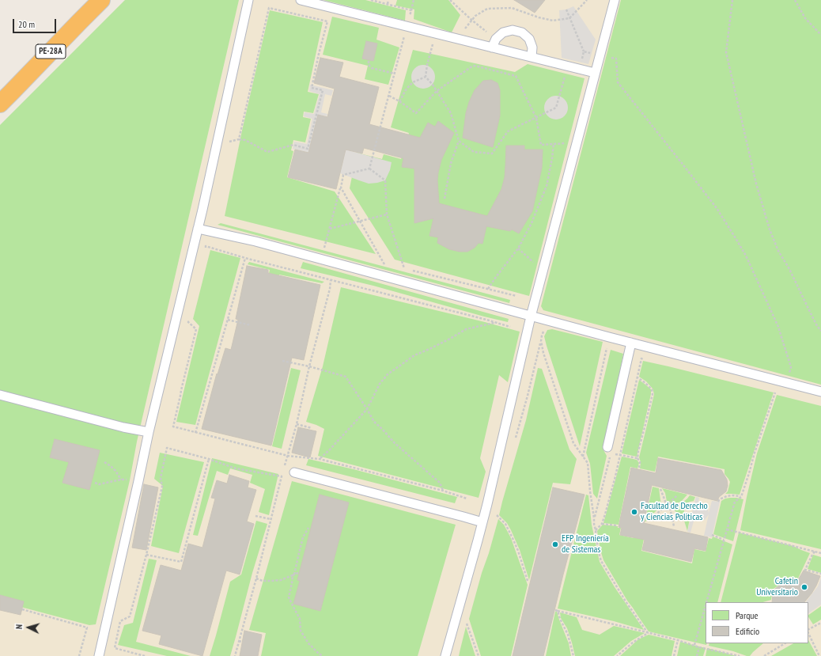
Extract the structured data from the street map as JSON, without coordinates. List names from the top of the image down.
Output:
{
  "streets": {
    "highway": ["PE-28A"]
  },
  "places": ["Facultad de Derecho y Ciencias Politicas", "EFP Ingeniería de Sistemas", "Cafetin Universitario"],
  "legend": ["Parque", "Edificio"],
  "scale_bar": "20 m",
  "north": "left"
}
